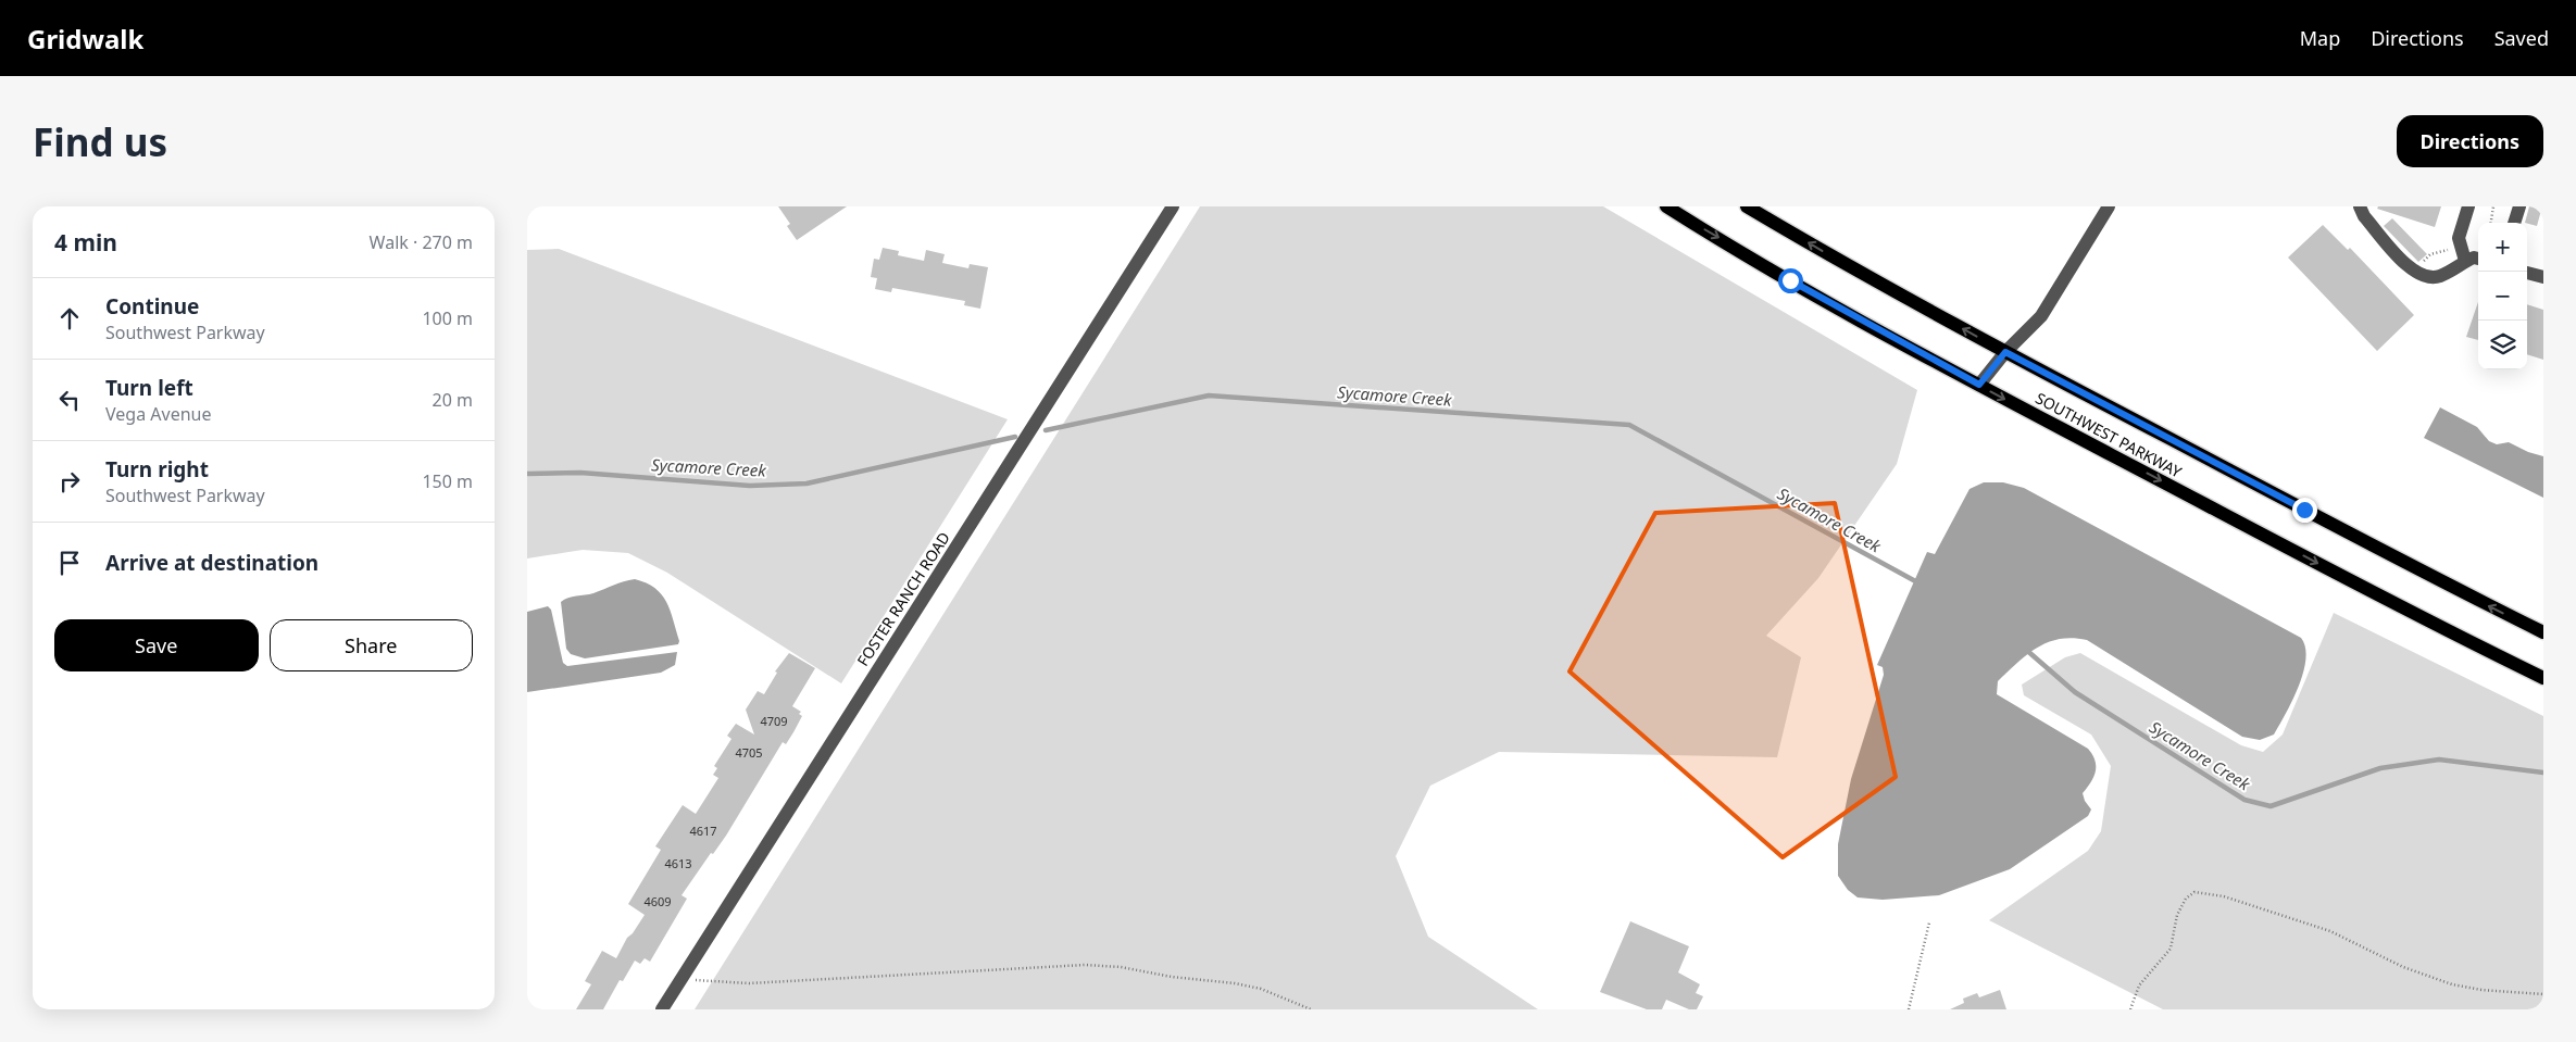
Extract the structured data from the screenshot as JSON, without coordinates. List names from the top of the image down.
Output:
{
  "streets": {
    "main road": ["SOUTHWEST PARKWAY"],
    "street": ["FOSTER RANCH ROAD"]
  },
  "water": ["Sycamore Creek"],
  "house_numbers": [
    "4709",
    "4705",
    "4617",
    "4613",
    "4609"
  ],
  "page": {
    "header": "Gridwalk",
    "nav": ["Map", "Directions", "Saved"],
    "buttons": [
      "Directions",
      ["Save", "Share"]
    ],
    "title": "Find us",
    "heading": ["4 min", "Walk · 270 m"],
    "map_buttons": ["+", "−"],
    "list": [
      ["Continue", "Southwest Parkway", "100 m"],
      ["Turn left", "Vega Avenue", "20 m"],
      ["Turn right", "Southwest Parkway", "150 m"],
      "Arrive at destination"
    ]
  }
}
